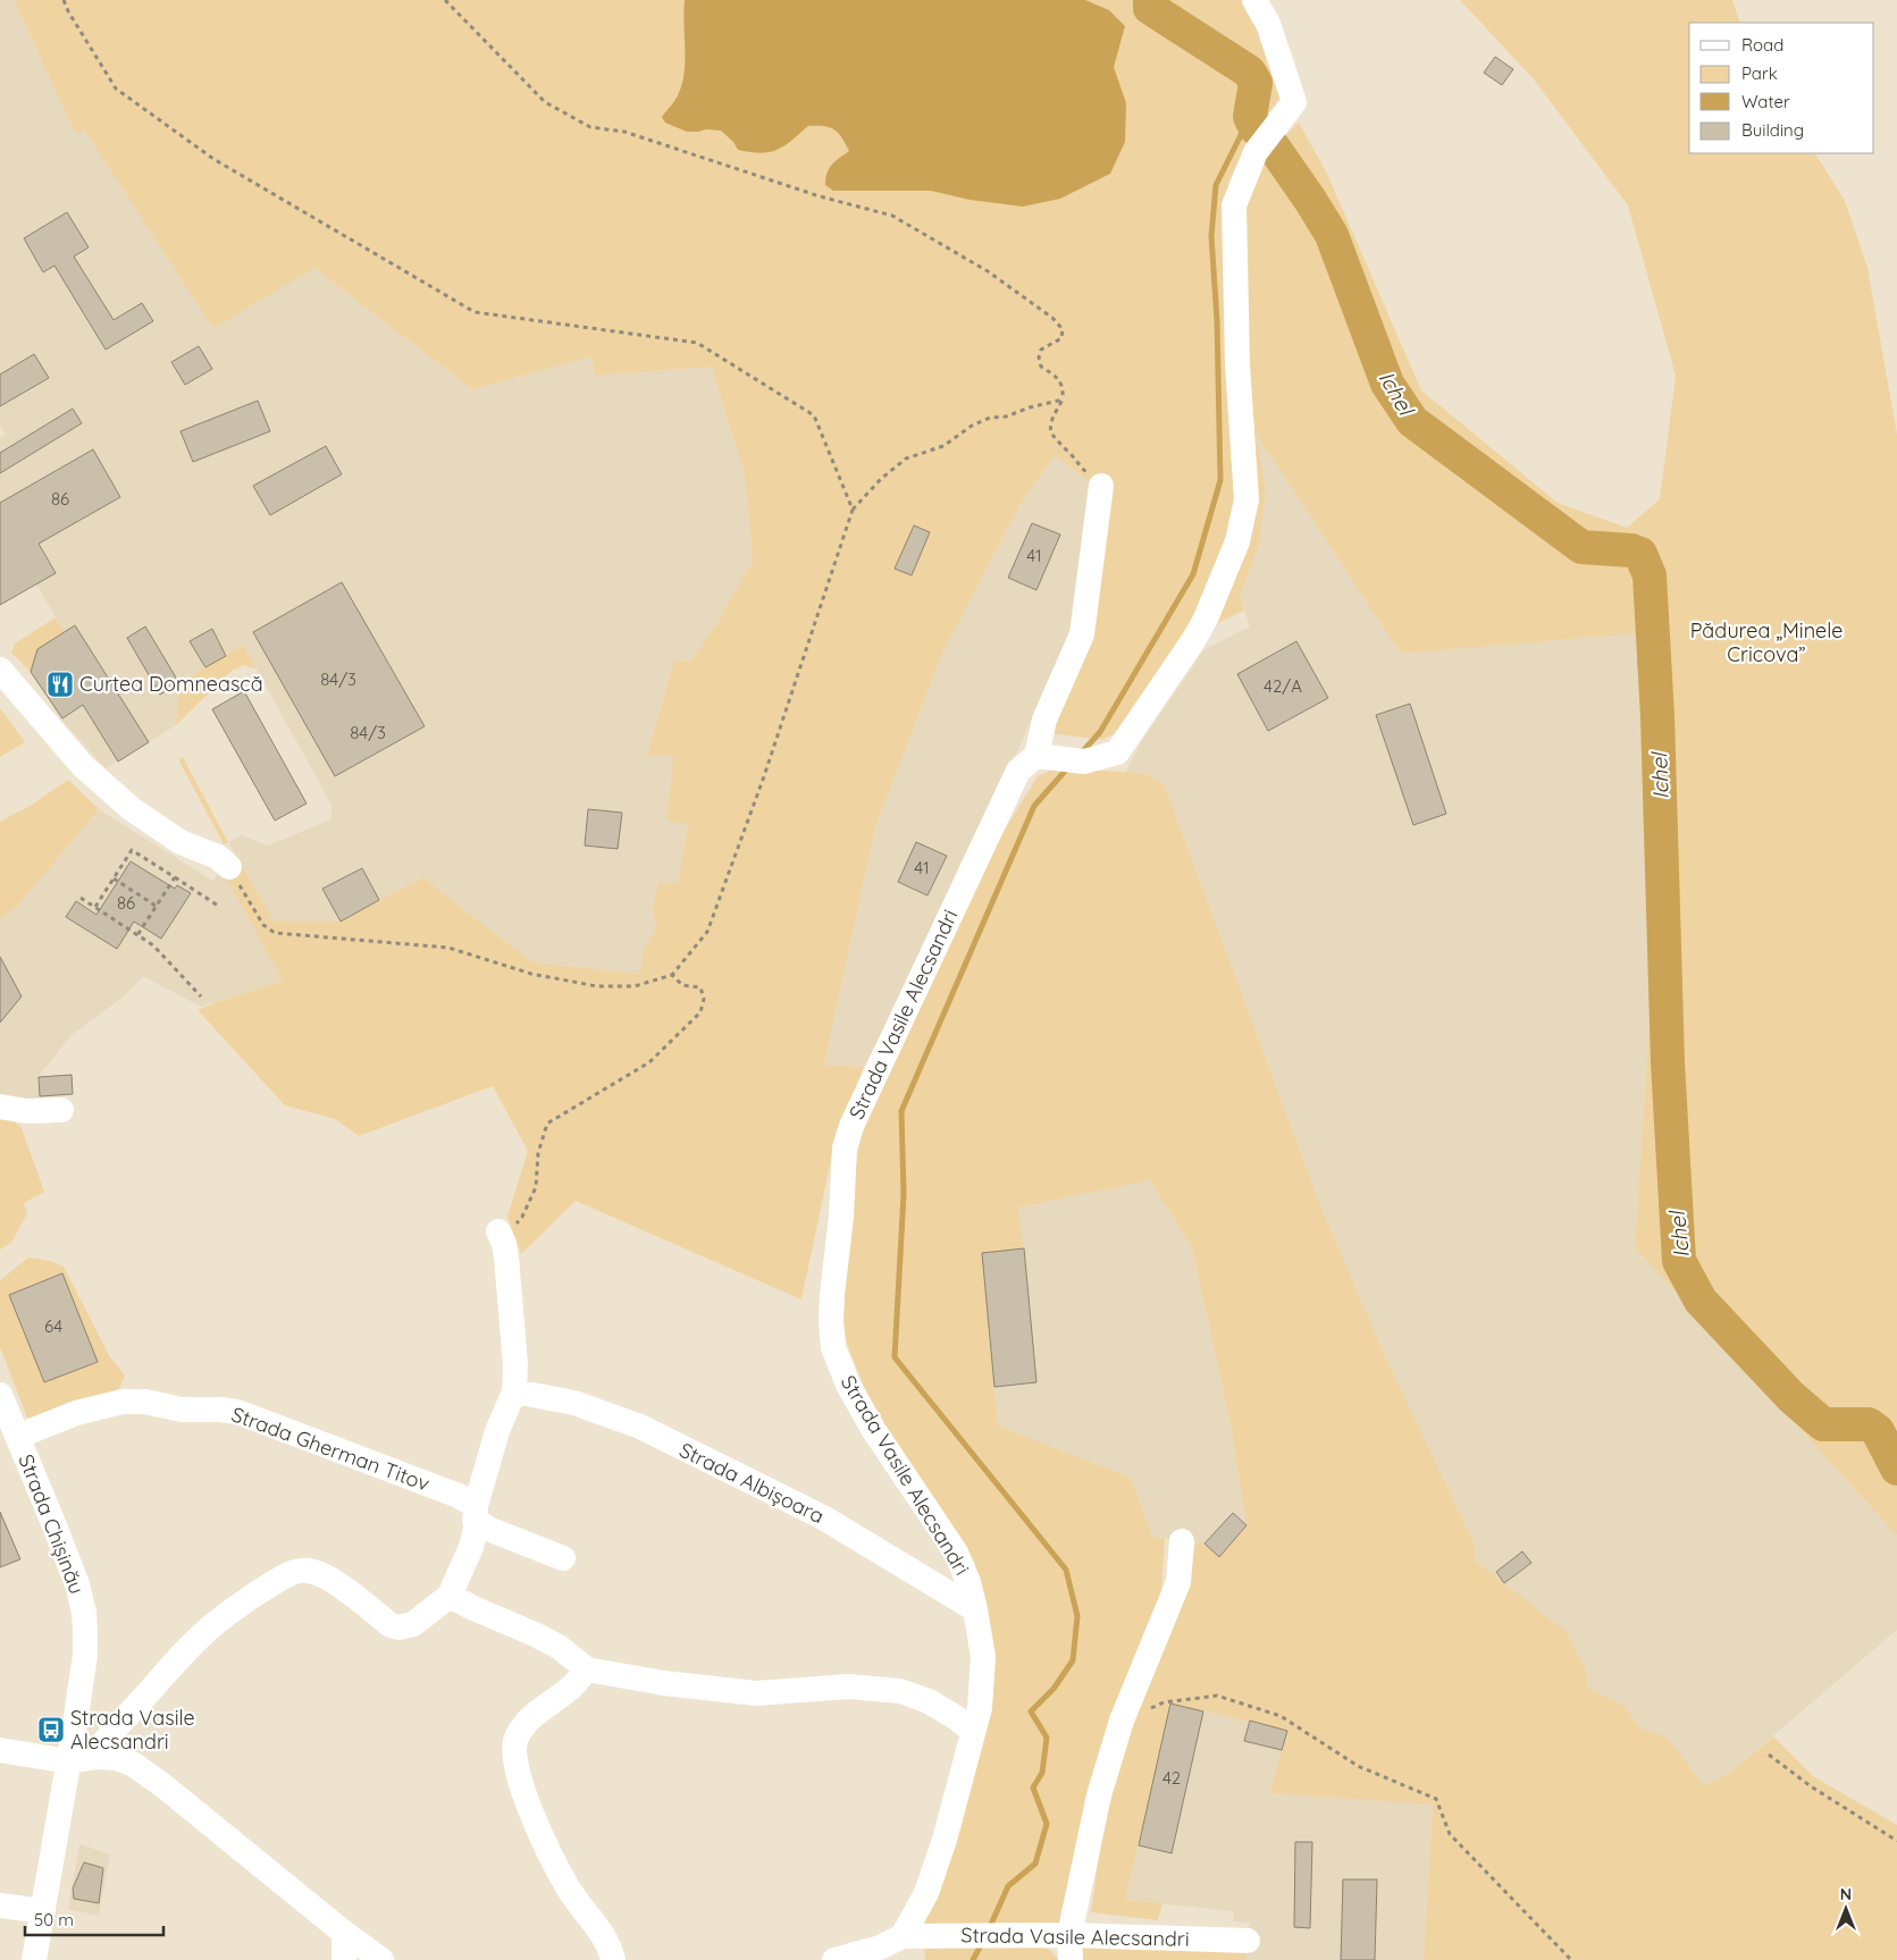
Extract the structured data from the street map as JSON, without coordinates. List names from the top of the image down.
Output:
{
  "streets": {
    "street": [
      "Strada Vasile Alecsandri",
      "Strada Gherman Titov",
      "Strada Albișoara",
      "Strada Chișinău"
    ]
  },
  "crossings": [
    ["Strada Vasile Alecsandri", "Strada Albișoara"],
    ["Strada Gherman Titov", "Strada Chișinău"]
  ],
  "water": ["Ichel"],
  "parks": ["Pădurea „Minele Cricova”"],
  "places": {
    "restaurant": ["Curtea Domnească"],
    "bus stop": ["Strada Vasile Alecsandri"]
  },
  "house_numbers": [
    "86",
    "41",
    "84/3",
    "42/A",
    "84/3",
    "41",
    "86",
    "64",
    "42"
  ],
  "legend": [
    "Road",
    "Park",
    "Water",
    "Building"
  ],
  "scale_bar": "50 m",
  "north": "top"
}
